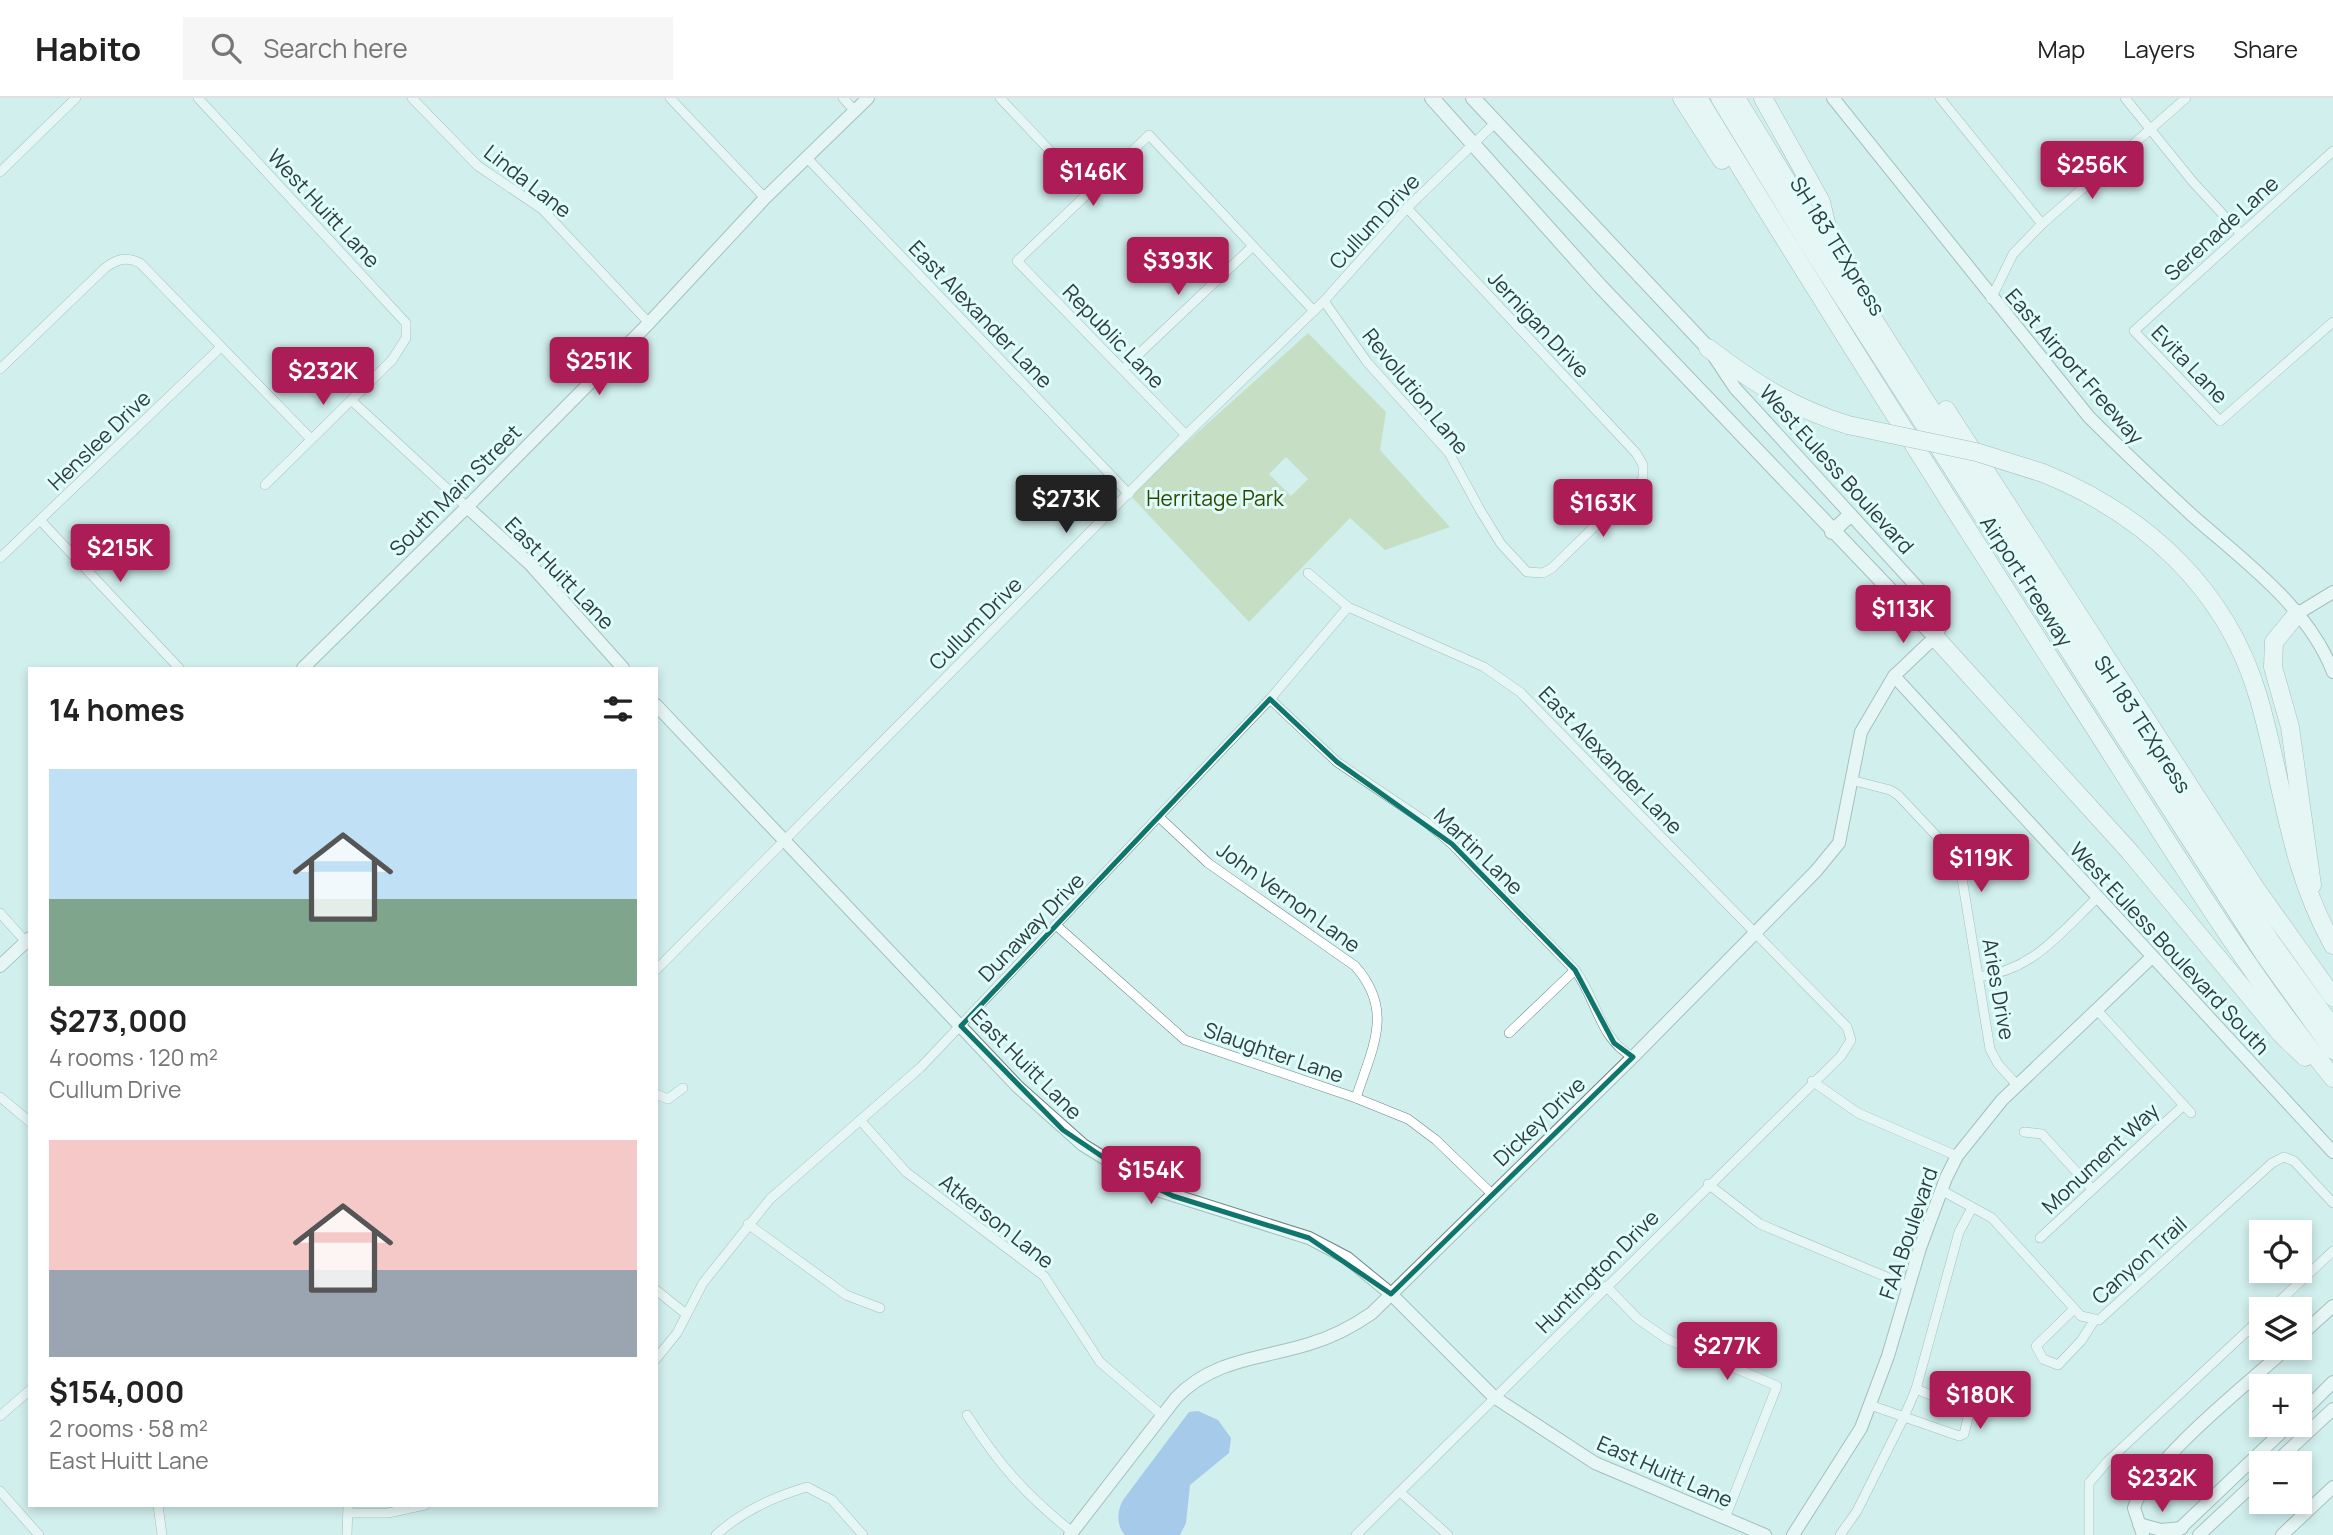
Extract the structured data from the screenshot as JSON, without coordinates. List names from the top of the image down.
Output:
{
  "streets": {
    "highway": ["SH 183 TEXpress", "Airport Freeway"],
    "main road": ["West Euless Boulevard"],
    "street": [
      "Linda Lane",
      "West Huitt Lane",
      "Cullum Drive",
      "Serenade Lane",
      "East Alexander Lane",
      "Jernigan Drive",
      "Republic Lane",
      "Evita Lane",
      "East Airport Freeway",
      "Revolution Lane",
      "Henslee Drive",
      "South Main Street",
      "East Huitt Lane",
      "Martin Lane",
      "John Vernon Lane",
      "Dunaway Drive",
      "West Euless Boulevard South",
      "Aries Drive",
      "Slaughter Lane",
      "Dickey Drive",
      "Monument Way",
      "Atkerson Lane",
      "FAA Boulevard",
      "Canyon Trail",
      "Huntington Drive"
    ]
  },
  "crossings": [
    ["Linda Lane", "South Main Street"],
    ["Cullum Drive", "East Alexander Lane"],
    ["Cullum Drive", "Jernigan Drive"],
    ["Cullum Drive", "Republic Lane"],
    ["Cullum Drive", "Revolution Lane"],
    ["Cullum Drive", "West Euless Boulevard"],
    ["Cullum Drive", "East Huitt Lane"],
    ["Serenade Lane", "Evita Lane"],
    ["East Alexander Lane", "South Main Street"],
    ["East Alexander Lane", "Dunaway Drive"],
    ["East Alexander Lane", "Dickey Drive"],
    ["East Alexander Lane", "Huntington Drive"],
    ["Jernigan Drive", "Revolution Lane"],
    ["West Euless Boulevard", "Dickey Drive"],
    ["South Main Street", "East Huitt Lane"],
    ["East Huitt Lane", "Dunaway Drive"],
    ["East Huitt Lane", "Dickey Drive"],
    ["East Huitt Lane", "Huntington Drive"],
    ["Martin Lane", "Dunaway Drive"],
    ["Martin Lane", "Dickey Drive"],
    ["John Vernon Lane", "Dunaway Drive"],
    ["John Vernon Lane", "Slaughter Lane"],
    ["Dunaway Drive", "Slaughter Lane"],
    ["Dunaway Drive", "Atkerson Lane"],
    ["West Euless Boulevard South", "Dickey Drive"],
    ["West Euless Boulevard South", "FAA Boulevard"],
    ["Aries Drive", "Dickey Drive"],
    ["Aries Drive", "FAA Boulevard"],
    ["Slaughter Lane", "Dickey Drive"],
    ["Dickey Drive", "Atkerson Lane"],
    ["FAA Boulevard", "Canyon Trail"]
  ],
  "parks": ["Herritage Park"],
  "page": {
    "header": "Habito",
    "search": "Search here",
    "nav": ["Map", "Layers", "Share"],
    "price": [
      "$256K",
      "$146K",
      "$393K",
      "$251K",
      "$232K",
      "$273K",
      "$163K",
      "$215K",
      "$113K",
      "$119K",
      "$154K",
      "$277K",
      "$180K",
      "$232K"
    ],
    "heading": "14 homes",
    "list": [
      {
        "name": "$273,000",
        "note": "4 rooms · 120 m² · Cullum Drive"
      },
      {
        "name": "$154,000",
        "note": "2 rooms · 58 m² · East Huitt Lane"
      }
    ],
    "map_buttons": ["+", "−"]
  }
}
